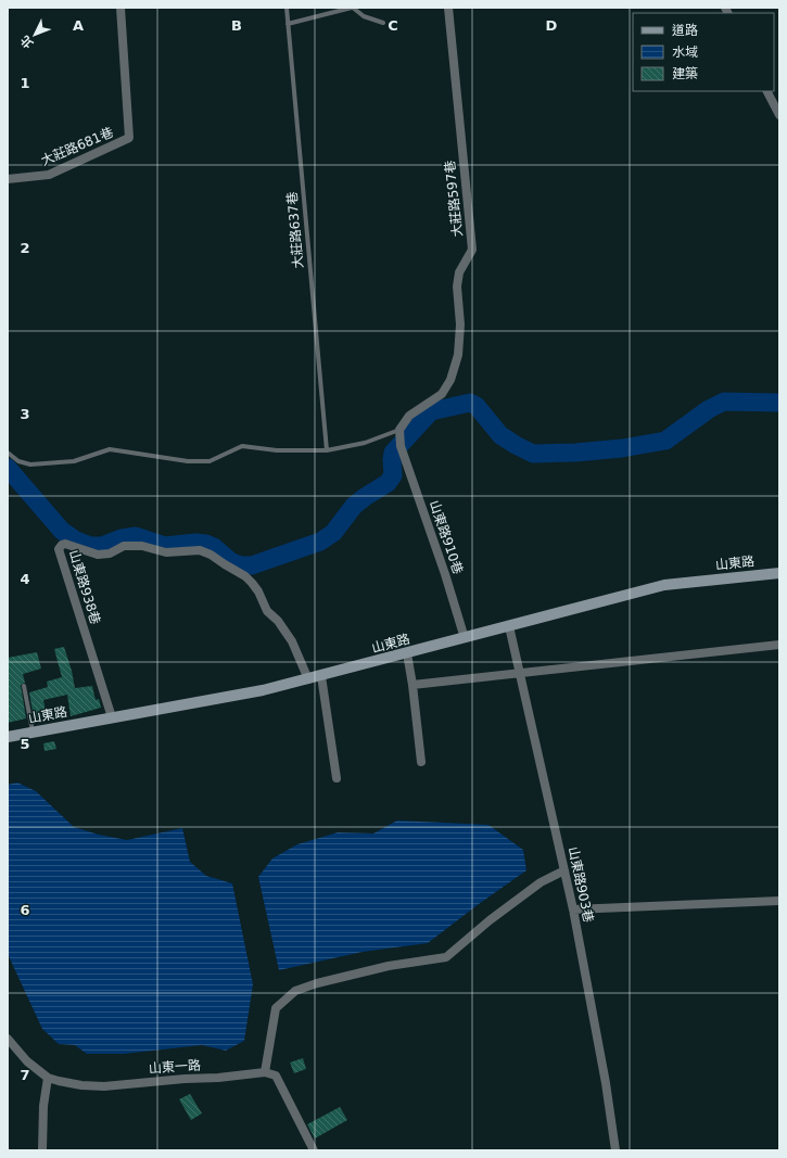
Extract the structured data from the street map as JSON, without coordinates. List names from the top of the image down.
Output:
{
  "streets": {
    "street": [
      "大莊路681巷",
      "大莊路597巷",
      "山東路910巷",
      "山東路",
      "山東路938巷",
      "山東路903巷",
      "山東一路"
    ],
    "lane": ["大莊路637巷"]
  },
  "crossings": [
    ["大莊路597巷", "山東路910巷"],
    ["山東路910巷", "山東路"],
    ["山東路", "山東路938巷"],
    ["山東路", "山東路903巷"]
  ],
  "legend": ["道路", "水域", "建築"],
  "north": "bottom left",
  "grid": {
    "columns": [
      "A",
      "B",
      "C",
      "D"
    ],
    "rows": [
      "1",
      "2",
      "3",
      "4",
      "5",
      "6",
      "7"
    ]
  }
}
